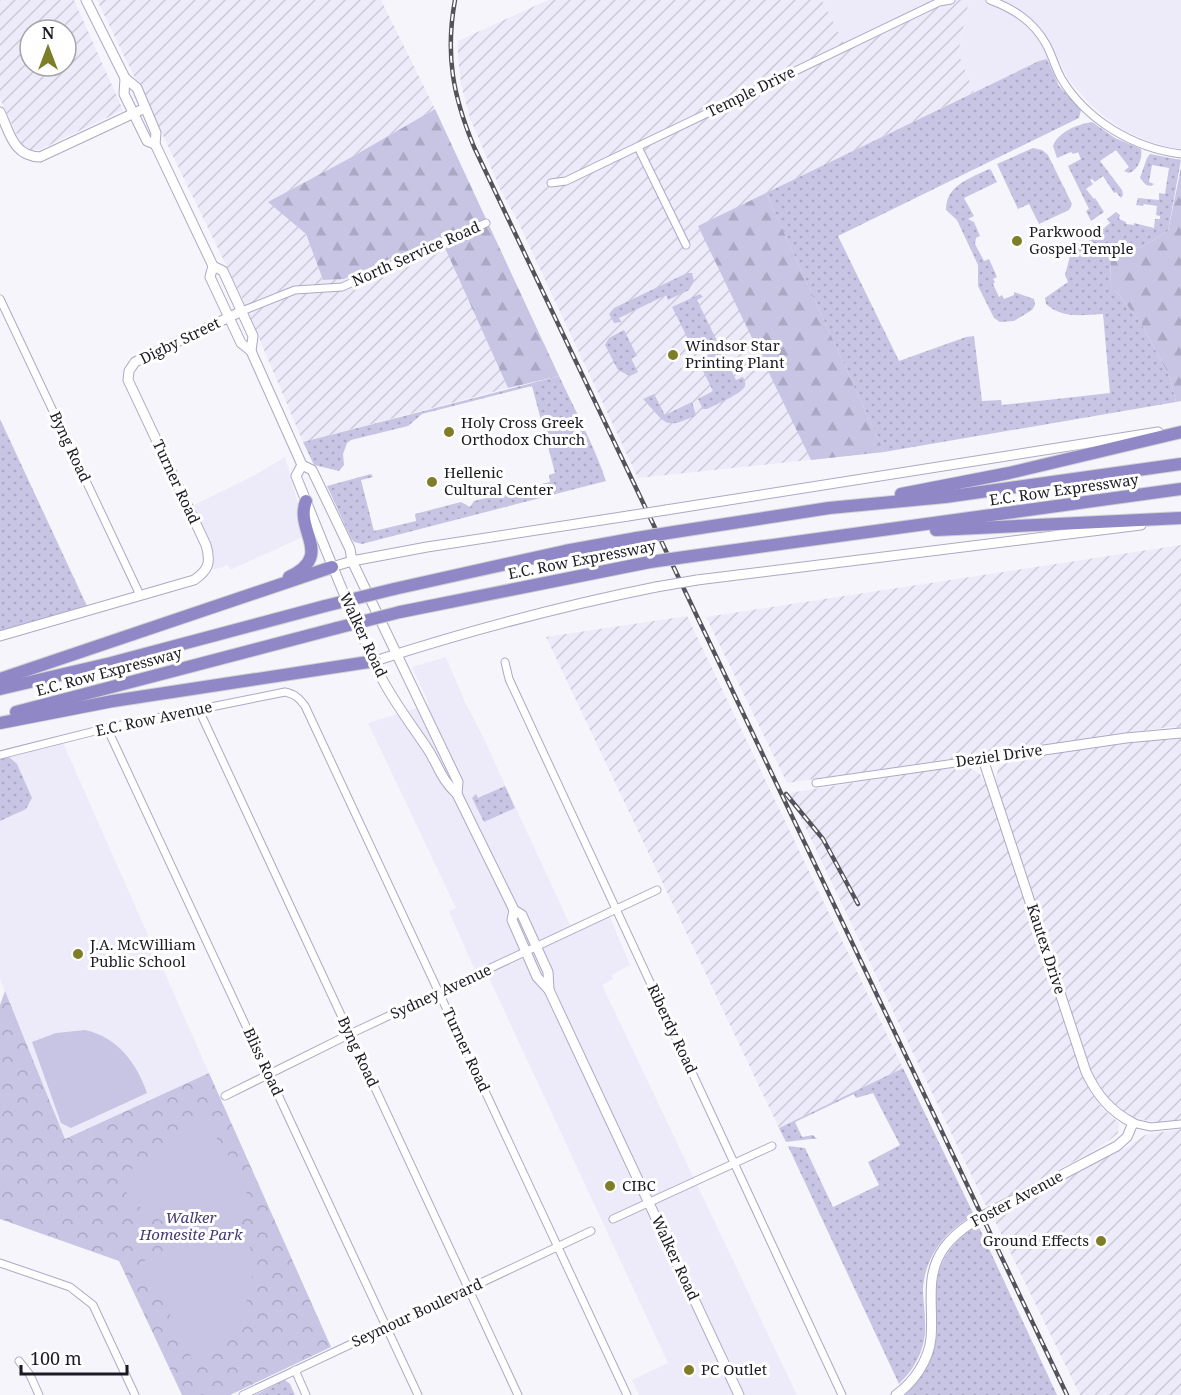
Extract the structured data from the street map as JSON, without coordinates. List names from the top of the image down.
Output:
{
  "streets": {
    "highway": ["E.C. Row Expressway"],
    "main road": [
      "Digby Street",
      "Turner Road",
      "Walker Road",
      "Deziel Drive",
      "Kautex Drive",
      "Foster Avenue"
    ],
    "street": [
      "Temple Drive",
      "North Service Road",
      "Byng Road",
      "E.C. Row Avenue",
      "Sydney Avenue",
      "Riberdy Road",
      "Bliss Road",
      "Seymour Boulevard"
    ]
  },
  "crossings": [
    ["North Service Road", "Digby Street"],
    ["North Service Road", "Walker Road"],
    ["Digby Street", "Turner Road"],
    ["Digby Street", "Walker Road"],
    ["Byng Road", "Turner Road"],
    ["Byng Road", "E.C. Row Avenue"],
    ["Byng Road", "Sydney Avenue"],
    ["Byng Road", "Seymour Boulevard"],
    ["Turner Road", "E.C. Row Avenue"],
    ["Turner Road", "Sydney Avenue"],
    ["Turner Road", "Seymour Boulevard"],
    ["Walker Road", "Sydney Avenue"],
    ["E.C. Row Avenue", "Bliss Road"],
    ["Deziel Drive", "Kautex Drive"],
    ["Kautex Drive", "Foster Avenue"],
    ["Sydney Avenue", "Riberdy Road"],
    ["Sydney Avenue", "Bliss Road"],
    ["Bliss Road", "Seymour Boulevard"]
  ],
  "parks": ["Walker Homesite Park"],
  "places": [
    "Parkwood Gospel Temple",
    "Windsor Star Printing Plant",
    "Holy Cross Greek Orthodox Church",
    "Hellenic Cultural Center",
    "J.A. McWilliam Public School",
    "CIBC",
    "Ground Effects",
    "PC Outlet"
  ],
  "scale_bar": "100 m",
  "north": "top"
}
